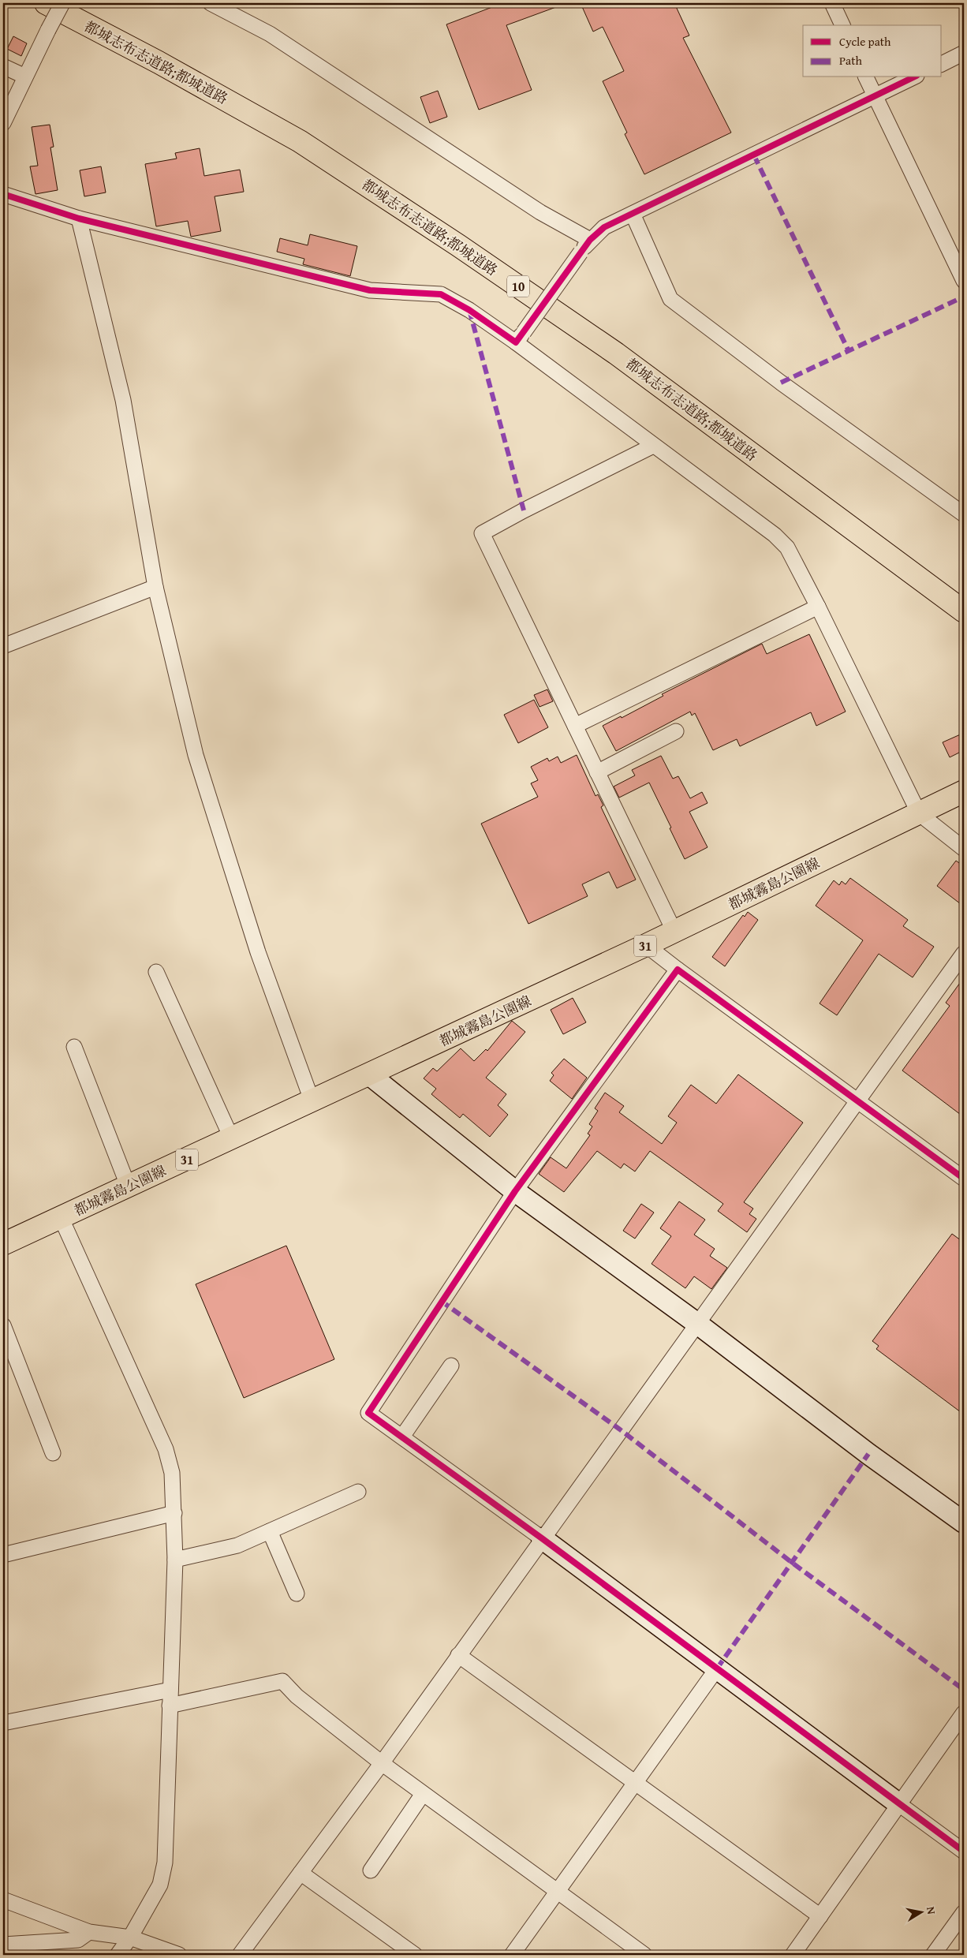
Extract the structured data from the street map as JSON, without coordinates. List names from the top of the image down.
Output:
{
  "streets": {
    "main road": [
      "都城志布志道路;都城道路",
      "10",
      "都城霧島公園線",
      "31"
    ]
  },
  "legend": ["Cycle path", "Path"],
  "north": "right"
}
